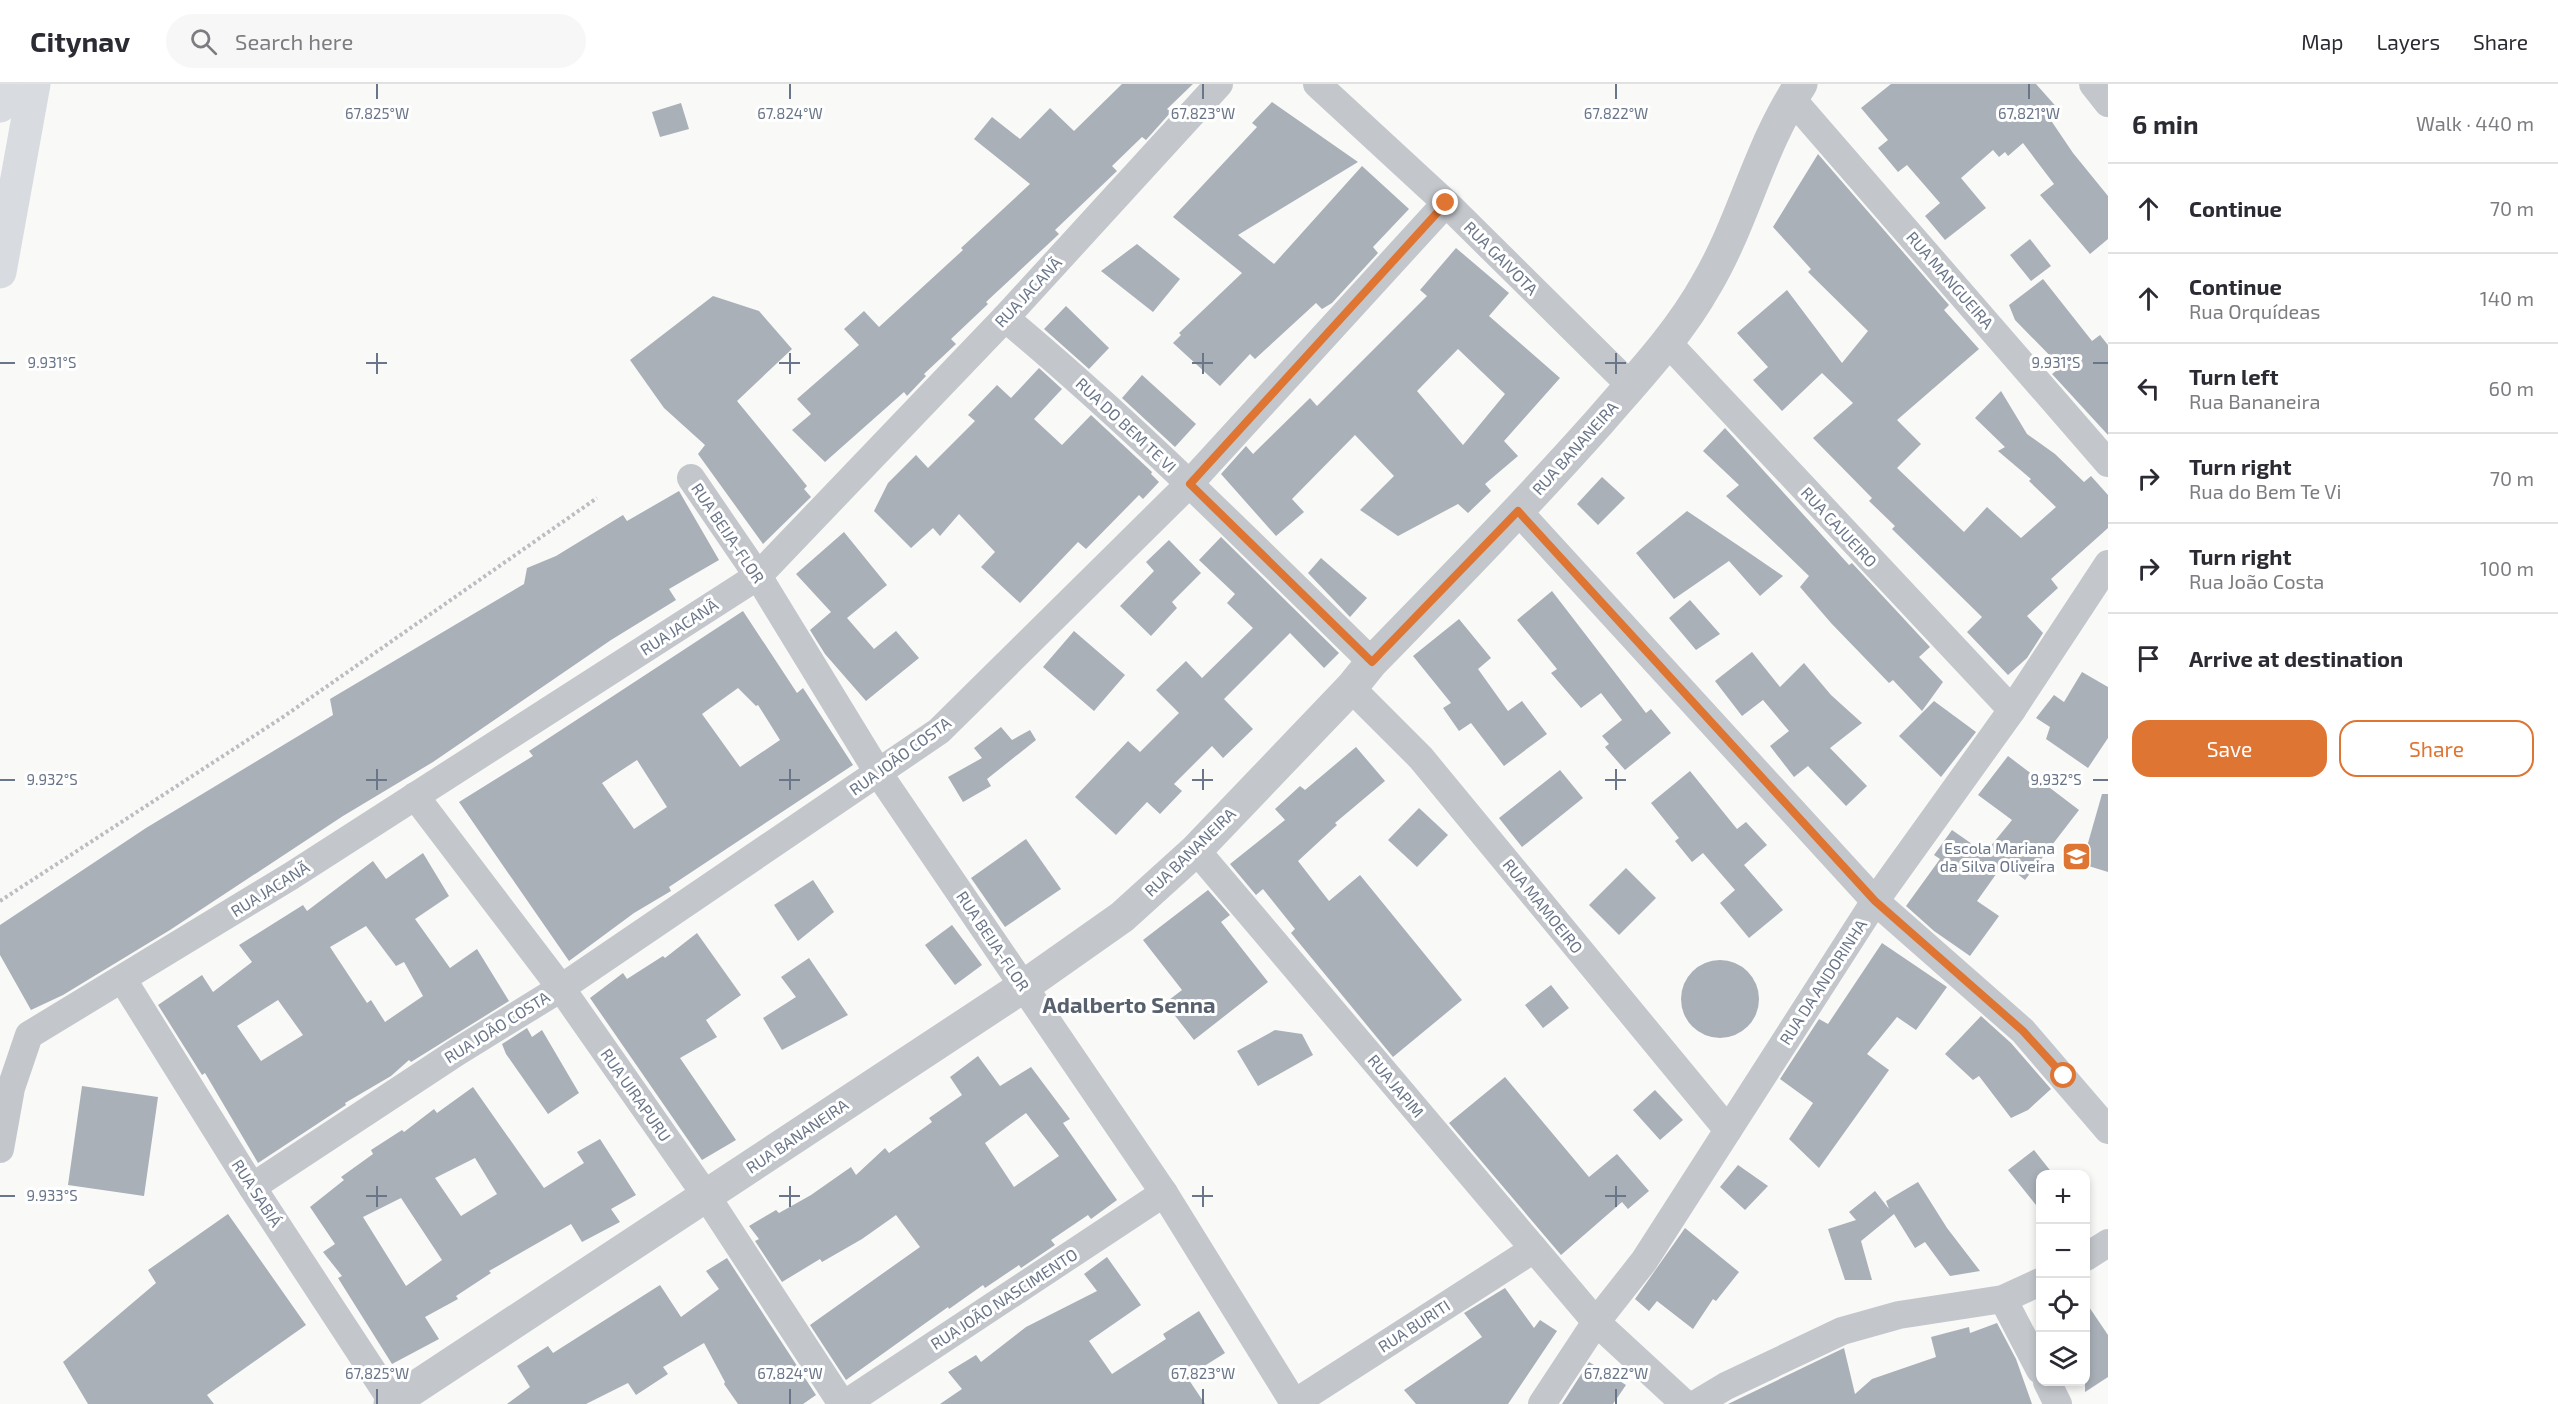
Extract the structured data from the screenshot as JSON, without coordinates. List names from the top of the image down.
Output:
{
  "streets": {
    "street": [
      "RUA GAIVOTA",
      "RUA MANGUEIRA",
      "RUA JACANÃ",
      "RUA DO BEM TE VI",
      "RUA BANANEIRA",
      "RUA CAJUEIRO",
      "RUA BEIJA-FLOR",
      "RUA JOÃO COSTA",
      "RUA MAMOEIRO",
      "RUA DA ANDORINHA",
      "RUA JAPIM",
      "RUA UIRAPURU",
      "RUA SABIÁ",
      "RUA JOÃO NASCIMENTO",
      "RUA BURITI"
    ]
  },
  "crossings": [
    ["RUA GAIVOTA", "RUA BANANEIRA"],
    ["RUA GAIVOTA", "RUA JOÃO COSTA"],
    ["RUA MANGUEIRA", "RUA BANANEIRA"],
    ["RUA JACANÃ", "RUA DO BEM TE VI"],
    ["RUA JACANÃ", "RUA BEIJA-FLOR"],
    ["RUA JACANÃ", "RUA UIRAPURU"],
    ["RUA JACANÃ", "RUA SABIÁ"],
    ["RUA DO BEM TE VI", "RUA BANANEIRA"],
    ["RUA DO BEM TE VI", "RUA JOÃO COSTA"],
    ["RUA BANANEIRA", "RUA CAJUEIRO"],
    ["RUA BANANEIRA", "RUA BEIJA-FLOR"],
    ["RUA BANANEIRA", "RUA MAMOEIRO"],
    ["RUA BANANEIRA", "RUA JAPIM"],
    ["RUA BANANEIRA", "RUA UIRAPURU"],
    ["RUA BANANEIRA", "RUA SABIÁ"],
    ["RUA CAJUEIRO", "RUA DA ANDORINHA"],
    ["RUA BEIJA-FLOR", "RUA JOÃO COSTA"],
    ["RUA BEIJA-FLOR", "RUA JOÃO NASCIMENTO"],
    ["RUA BEIJA-FLOR", "RUA BURITI"],
    ["RUA JOÃO COSTA", "RUA UIRAPURU"],
    ["RUA JOÃO COSTA", "RUA SABIÁ"],
    ["RUA MAMOEIRO", "RUA DA ANDORINHA"],
    ["RUA DA ANDORINHA", "RUA JAPIM"],
    ["RUA JAPIM", "RUA BURITI"],
    ["RUA UIRAPURU", "RUA JOÃO NASCIMENTO"]
  ],
  "districts": ["Adalberto Senna"],
  "places": {
    "school or university": ["Escola Mariana da Silva Oliveira"]
  },
  "page": {
    "header": "Citynav",
    "search": "Search here",
    "nav": ["Map", "Layers", "Share"],
    "heading": ["6 min", "Walk · 440 m"],
    "list": [
      ["Continue", "70 m"],
      ["Continue", "Rua Orquídeas", "140 m"],
      ["Turn left", "Rua Bananeira", "60 m"],
      ["Turn right", "Rua do Bem Te Vi", "70 m"],
      ["Turn right", "Rua João Costa", "100 m"],
      "Arrive at destination"
    ],
    "buttons": ["Save", "Share"],
    "map_buttons": ["+", "−"]
  },
  "coordinates": [
    "67.825°W",
    "67.824°W",
    "67.823°W",
    "67.822°W",
    "67.821°W",
    "9.931°S",
    "9.932°S",
    "9.933°S"
  ]
}
